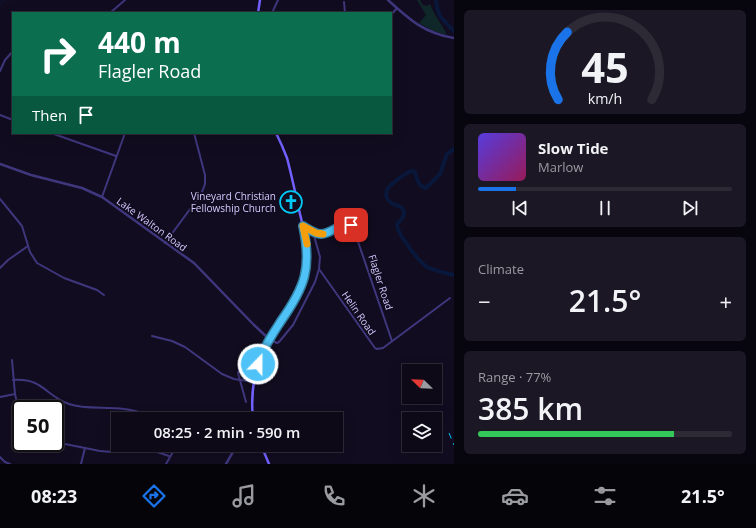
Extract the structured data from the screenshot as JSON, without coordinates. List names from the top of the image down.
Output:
{
  "streets": {
    "street": ["Lake Walton Road", "Flagler Road", "Helin Road"]
  },
  "crossings": [
    ["Flagler Road", "Helin Road"]
  ],
  "places": {
    "church": ["Vineyard Christian Fellowship Church"]
  },
  "north": "top left",
  "page": {
    "turn": ["440 m", "Flagler Road"],
    "then": "Then",
    "song": ["Slow Tide", "Marlow"],
    "tile": [
      "Climate",
      ["Range · 77%", "385 km"]
    ],
    "heat": ["−", "21.5°", "+"],
    "limit": "50",
    "trip": "08:25 · 2 min · 590 m",
    "tabs": ["08:23", "21.5°"],
    "gauge": ["45", "km/h"]
  }
}
